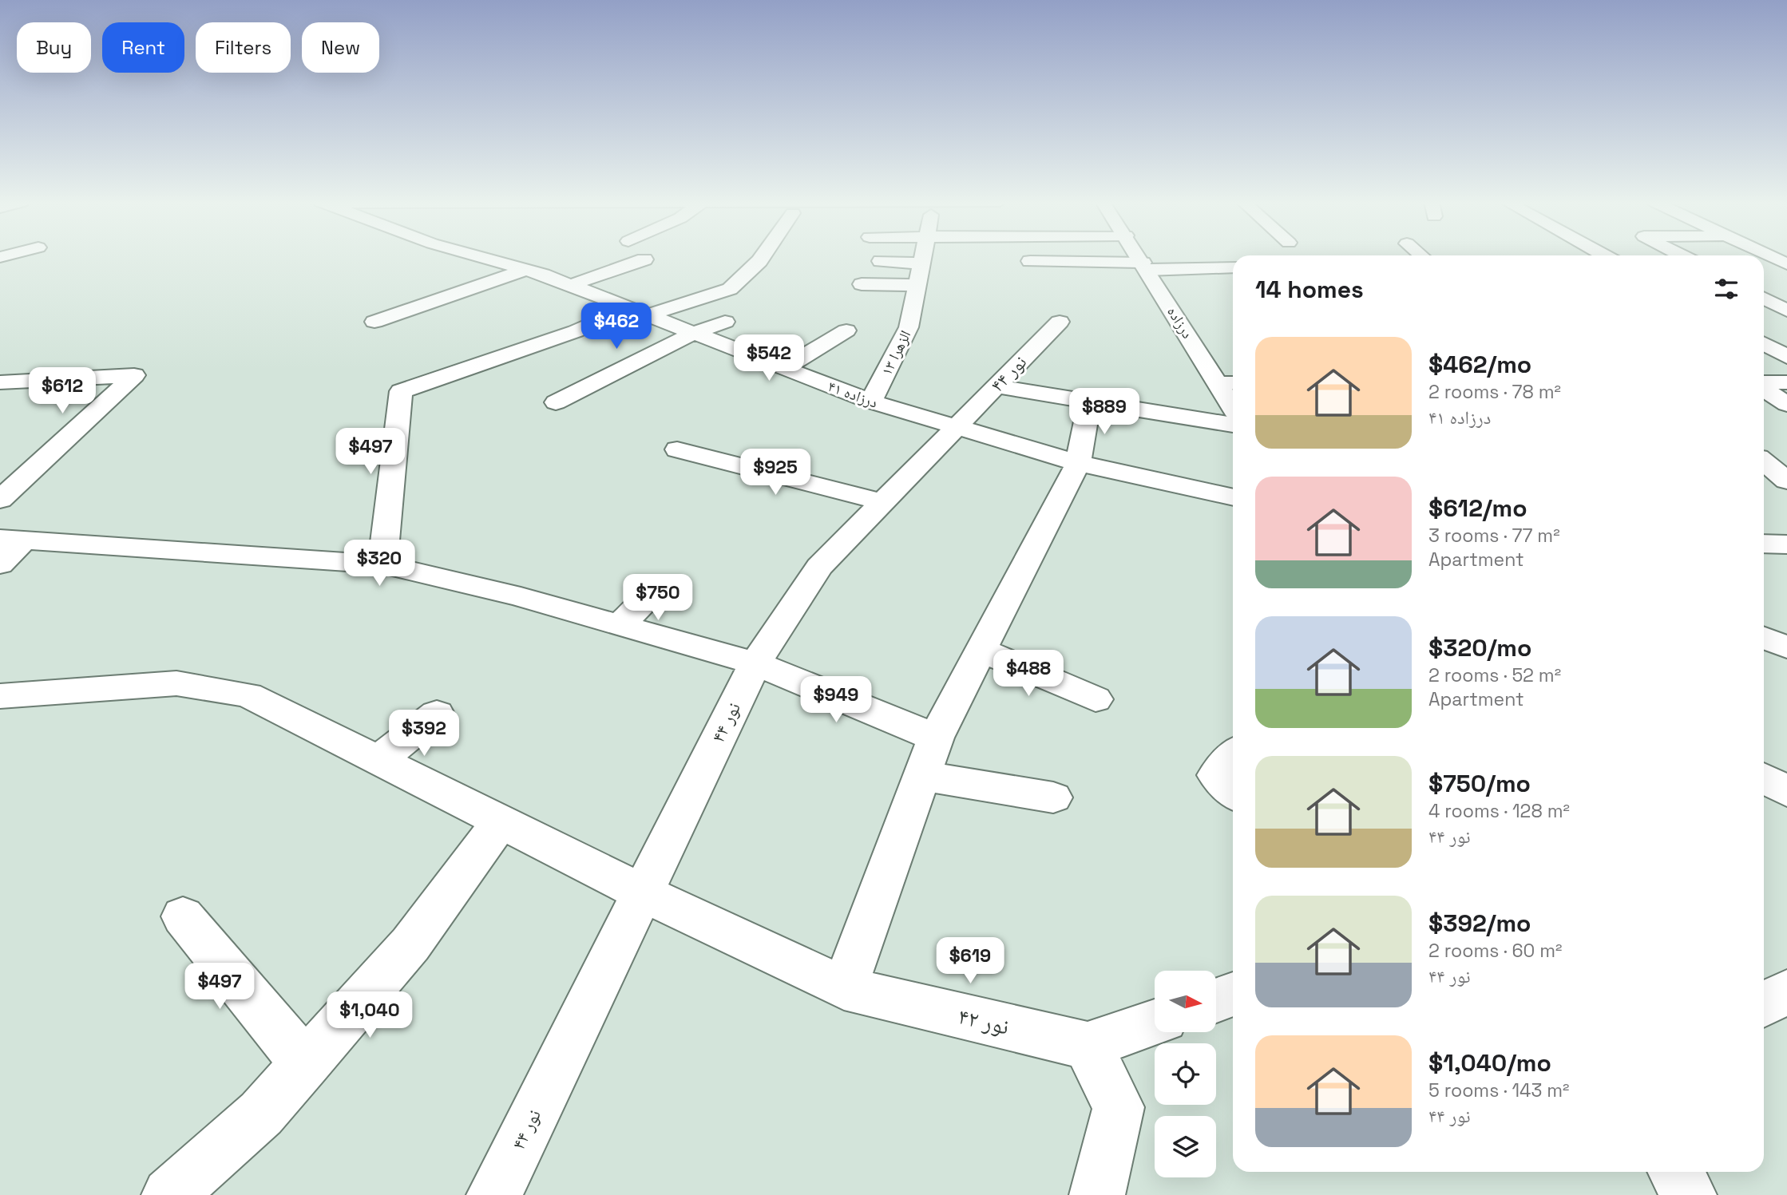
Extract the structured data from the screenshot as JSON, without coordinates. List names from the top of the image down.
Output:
{
  "streets": {
    "street": [
      "درزاده",
      "الزهرا ۱۳",
      "نور ۴۴",
      "درزاده ۴۱",
      "نور ۴۲"
    ]
  },
  "crossings": [
    ["الزهرا ۱۳", "درزاده ۴۱"],
    ["نور ۴۴", "درزاده ۴۱"],
    ["نور ۴۴", "نور ۴۲"]
  ],
  "north": "right",
  "page": {
    "chip": [
      "Buy",
      "Rent",
      "Filters",
      "New"
    ],
    "heading": "14 homes",
    "price": [
      "$462",
      "$542",
      "$612",
      "$889",
      "$497",
      "$925",
      "$320",
      "$750",
      "$488",
      "$949",
      "$392",
      "$619",
      "$497",
      "$1,040"
    ],
    "list": [
      {
        "name": "$462/mo",
        "note": "2 rooms · 78 m² · درزاده ۴۱"
      },
      {
        "name": "$612/mo",
        "note": "3 rooms · 77 m² · Apartment"
      },
      {
        "name": "$320/mo",
        "note": "2 rooms · 52 m² · Apartment"
      },
      {
        "name": "$750/mo",
        "note": "4 rooms · 128 m² · نور ۴۴"
      },
      {
        "name": "$392/mo",
        "note": "2 rooms · 60 m² · نور ۴۴"
      },
      {
        "name": "$1,040/mo",
        "note": "5 rooms · 143 m² · نور ۴۴"
      }
    ]
  }
}
